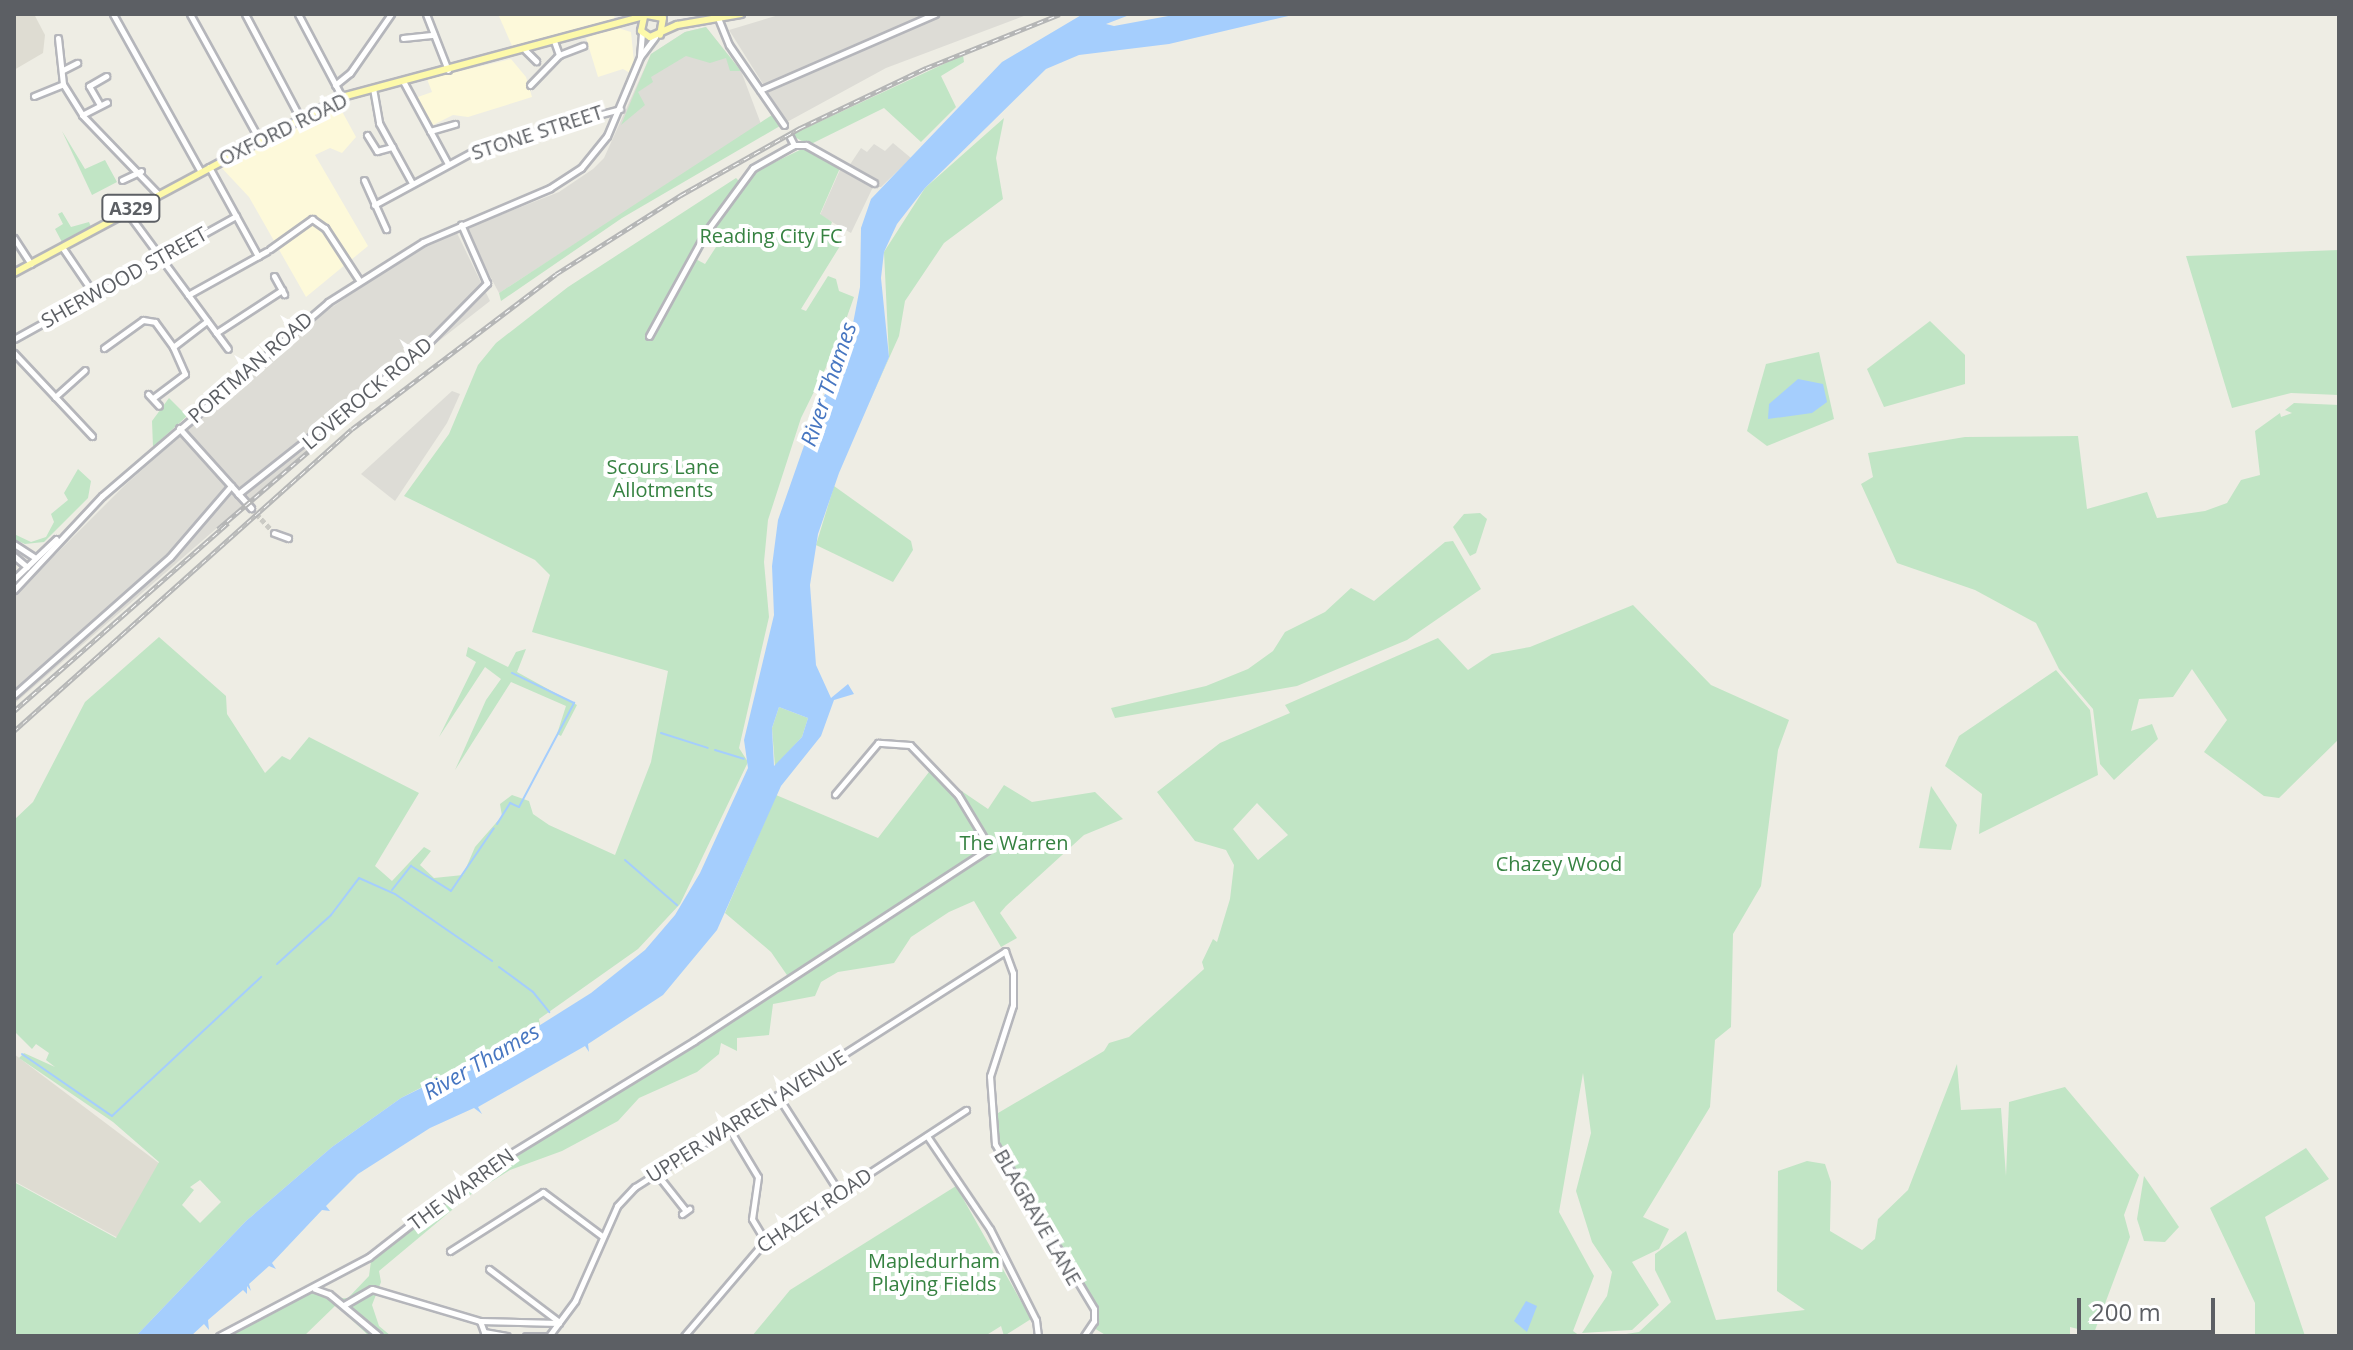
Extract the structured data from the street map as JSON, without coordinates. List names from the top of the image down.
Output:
{
  "streets": {
    "main road": ["OXFORD ROAD", "A329"],
    "street": [
      "STONE STREET",
      "SHERWOOD STREET",
      "PORTMAN ROAD",
      "LOVEROCK ROAD",
      "UPPER WARREN AVENUE",
      "THE WARREN",
      "CHAZEY ROAD",
      "BLAGRAVE LANE"
    ]
  },
  "crossings": [
    ["STONE STREET", "PORTMAN ROAD"],
    ["PORTMAN ROAD", "LOVEROCK ROAD"],
    ["UPPER WARREN AVENUE", "BLAGRAVE LANE"]
  ],
  "water": ["River Thames"],
  "parks": [
    "Reading City FC",
    "Scours Lane Allotments",
    "The Warren",
    "Chazey Wood",
    "Mapledurham Playing Fields"
  ],
  "scale_bar": "200 m"
}
